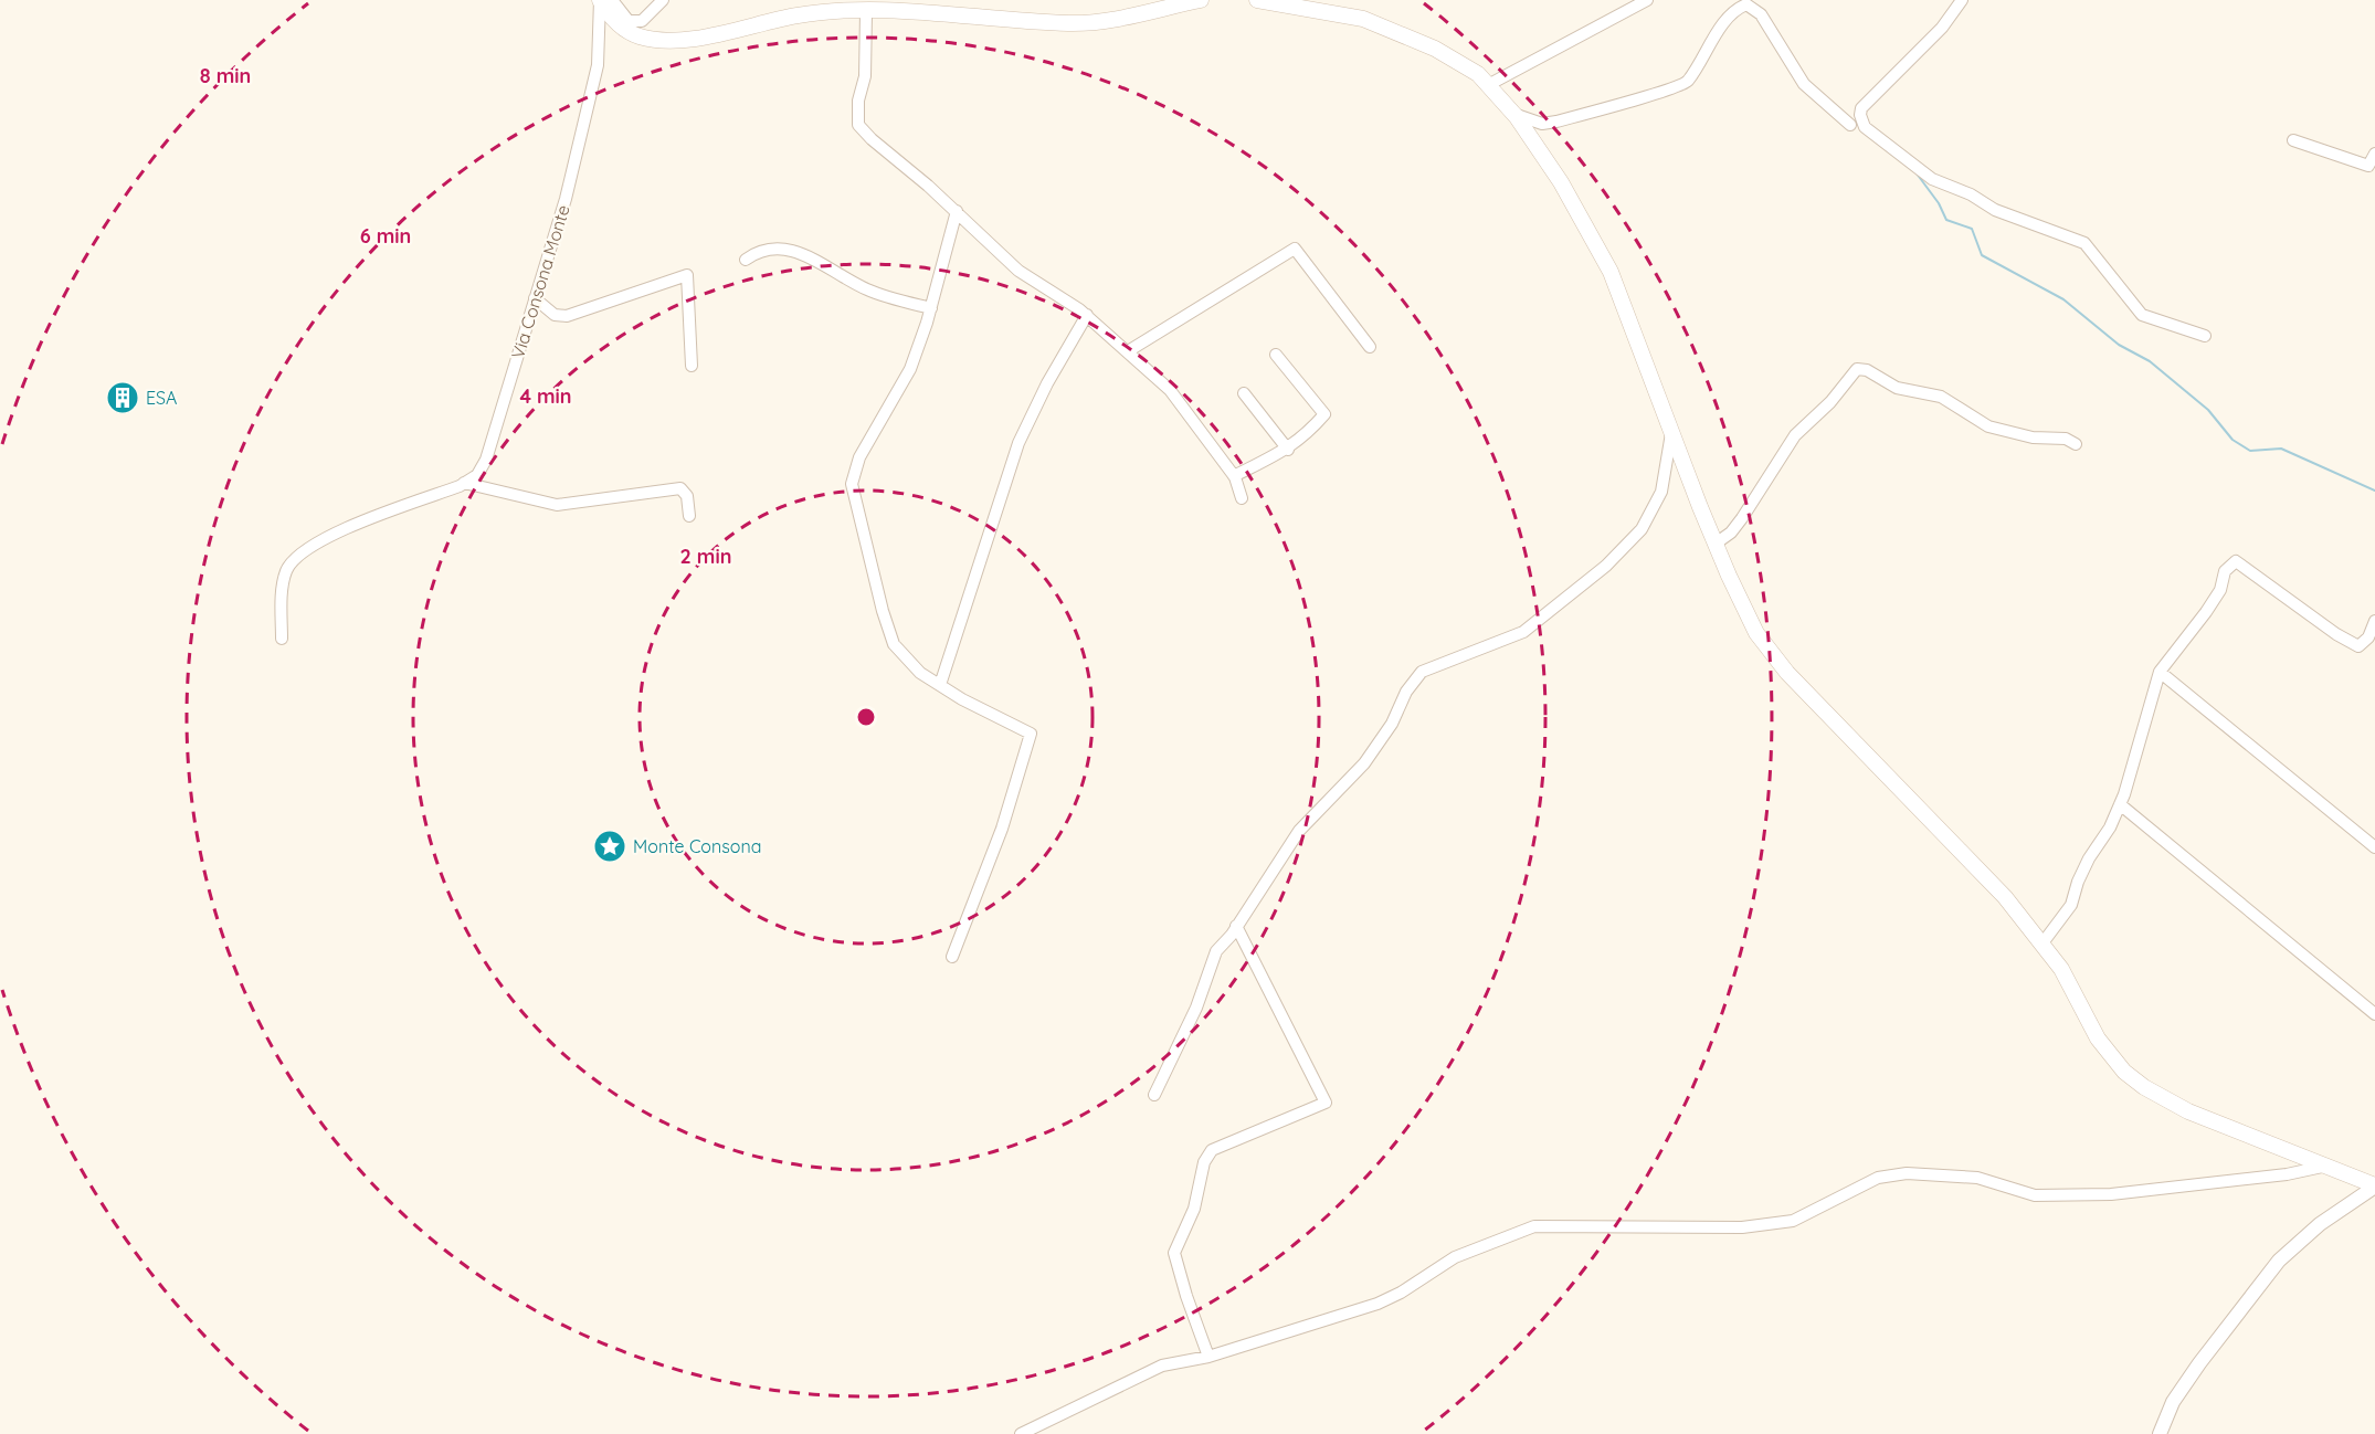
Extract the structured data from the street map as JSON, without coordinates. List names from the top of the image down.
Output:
{
  "streets": {
    "street": ["Via Consona Monte"]
  },
  "places": {
    "building": ["ESA"],
    "place": ["Monte Consona"]
  },
  "rings": [
    "8 min",
    "6 min",
    "4 min",
    "2 min"
  ]
}
